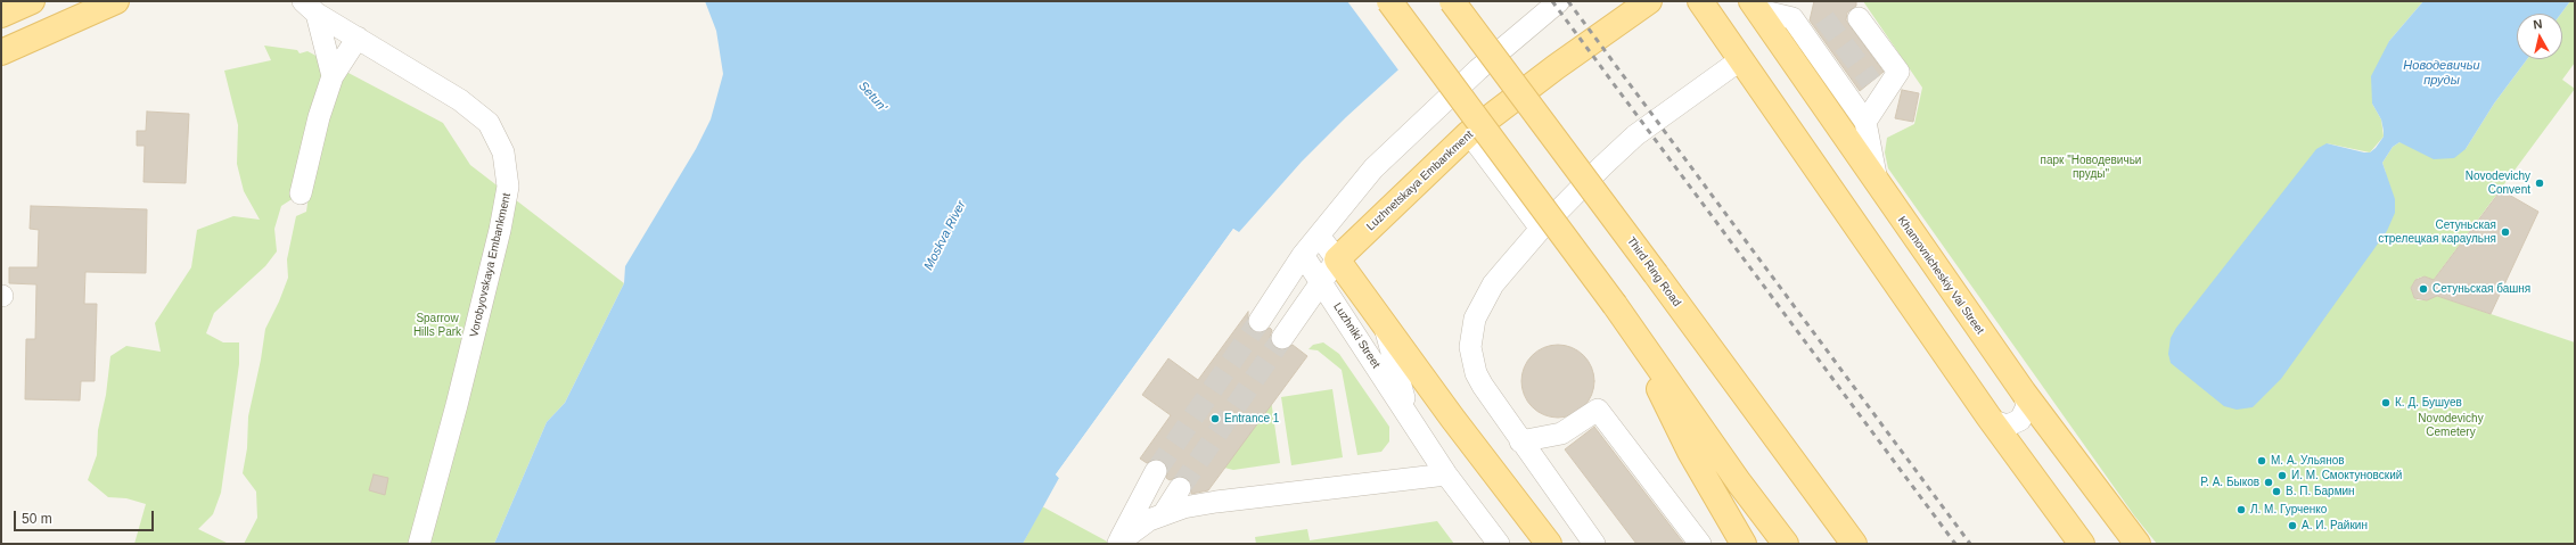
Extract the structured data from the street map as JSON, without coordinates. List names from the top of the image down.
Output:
{
  "streets": {
    "main road": ["Luzhnetskaya Embankment", "Third Ring Road", "Khamovnicheskiy Val Street"],
    "street": ["Vorobyovskaya Embankment", "Luzhniki Street"]
  },
  "crossings": [
    ["Luzhnetskaya Embankment", "Luzhniki Street"]
  ],
  "water": ["Новодевичьи пруды", "Setun'", "Moskva River"],
  "parks": ["парк \"Новодевичьи пруды\"", "Sparrow Hills Park", "Novodevichy Cemetery"],
  "places": [
    "Novodevichy Convent",
    "Сетуньская стрелецкая караульня",
    "Сетуньская башня",
    "К. Д. Бушуев",
    "Entrance 1",
    "М. А. Ульянов",
    "И. М. Смоктуновский",
    "Р. А. Быков",
    "В. П. Бармин",
    "Л. М. Гурченко",
    "А. И. Райкин"
  ],
  "scale_bar": "50 m",
  "north": "top"
}
